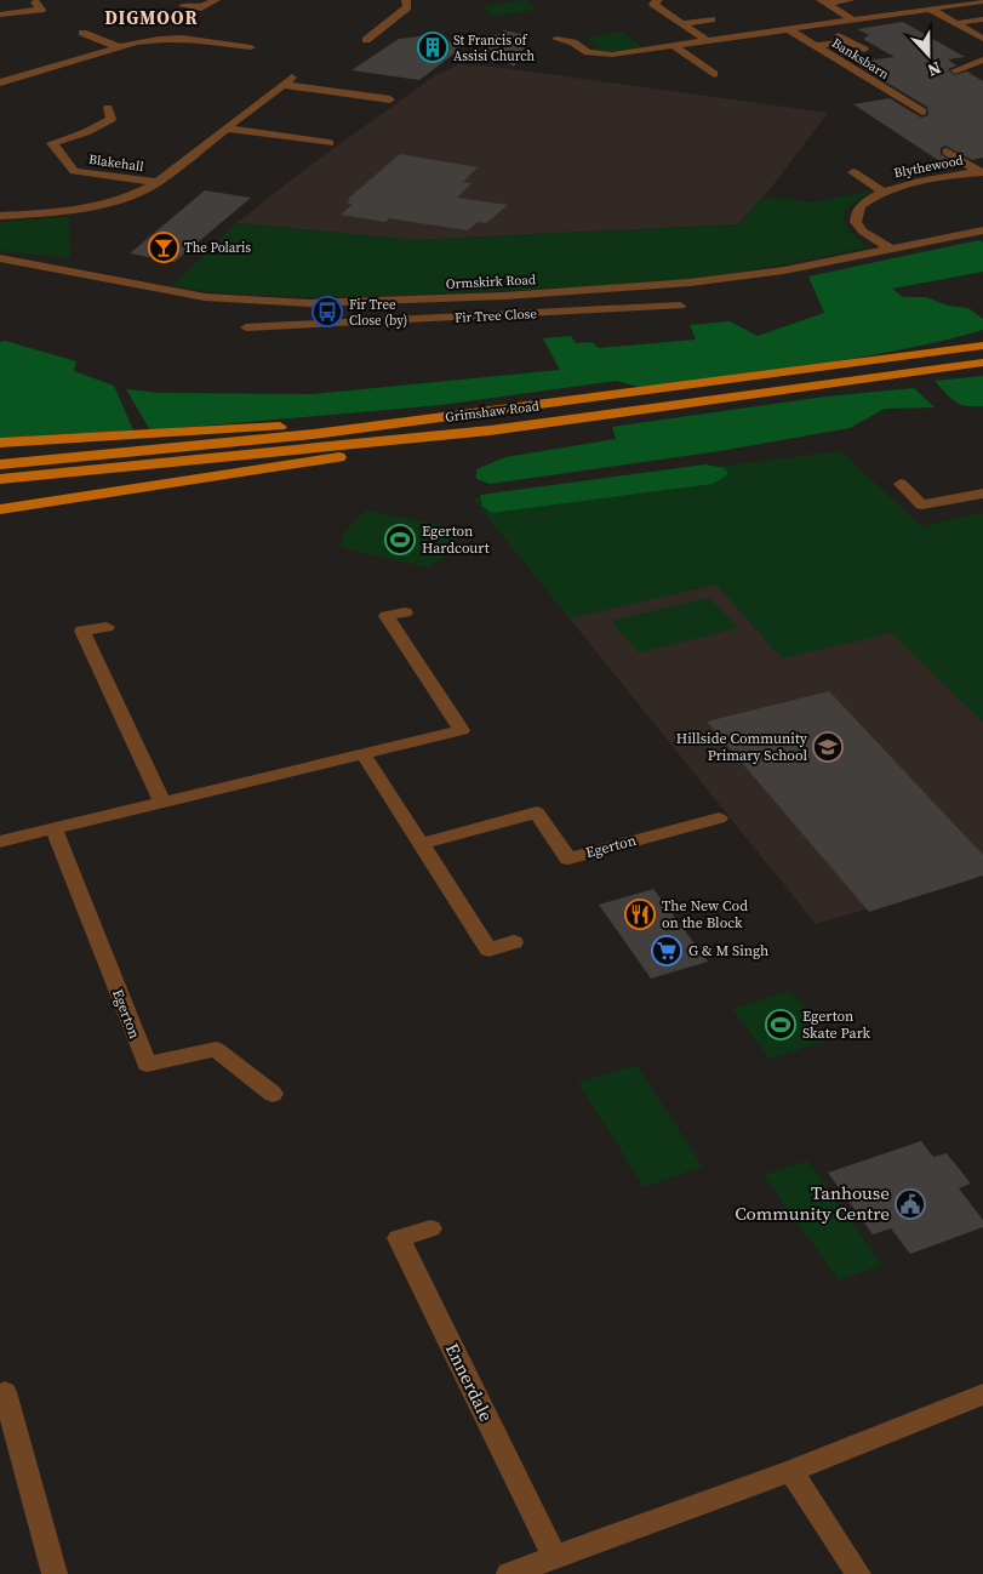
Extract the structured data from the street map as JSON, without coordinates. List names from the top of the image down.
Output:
{
  "streets": {
    "main road": ["Grimshaw Road"],
    "street": [
      "Banksbarn",
      "Blakehall",
      "Blythewood",
      "Ormskirk Road",
      "Fir Tree Close",
      "Egerton",
      "Ennerdale"
    ]
  },
  "crossings": [
    ["Blythewood", "Ormskirk Road"]
  ],
  "districts": ["DIGMOOR"],
  "places": {
    "building": ["St Francis of Assisi Church"],
    "bar": ["The Polaris"],
    "bus stop": ["Fir Tree Close (by)"],
    "sports": ["Egerton Hardcourt", "Egerton Skate Park"],
    "school or university": ["Hillside Community Primary School"],
    "restaurant": ["The New Cod on the Block"],
    "supermarket": ["G & M Singh"],
    "public building": ["Tanhouse Community Centre"]
  },
  "north": "bottom"
}
